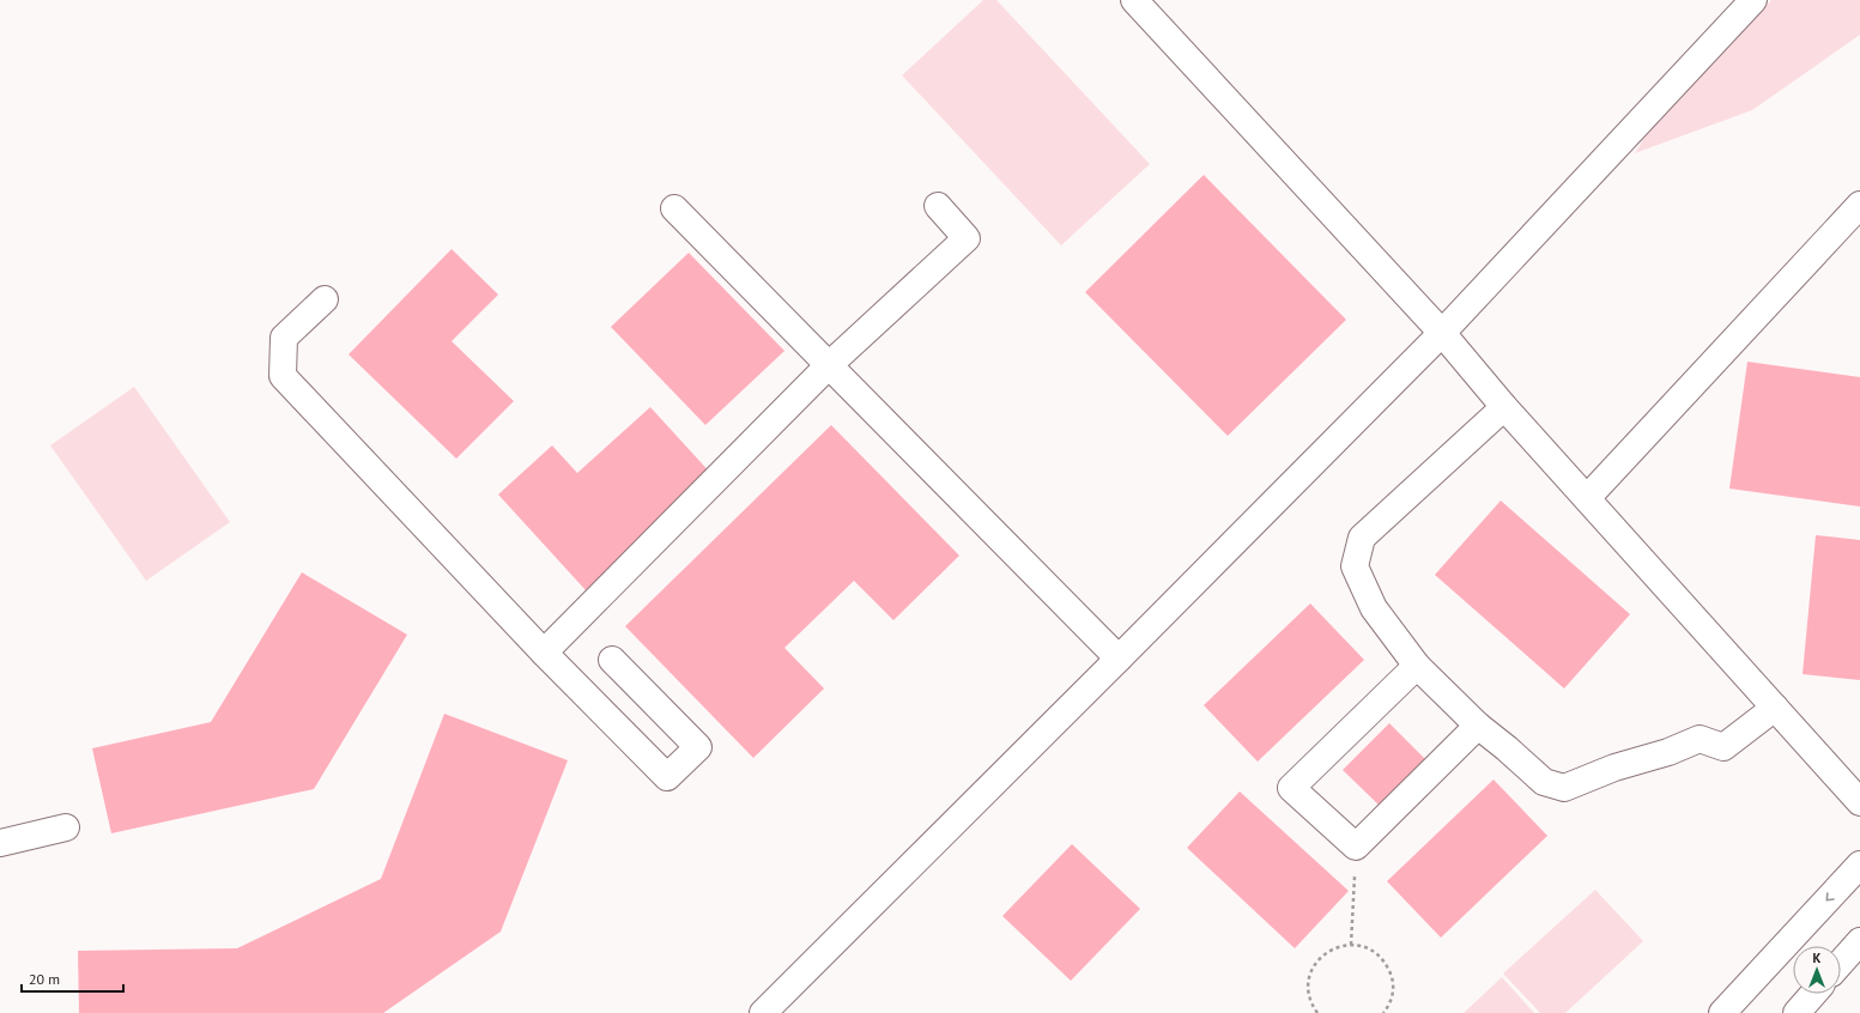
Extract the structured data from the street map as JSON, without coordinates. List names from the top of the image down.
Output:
{
  "scale_bar": "20 m",
  "north": "top"
}
